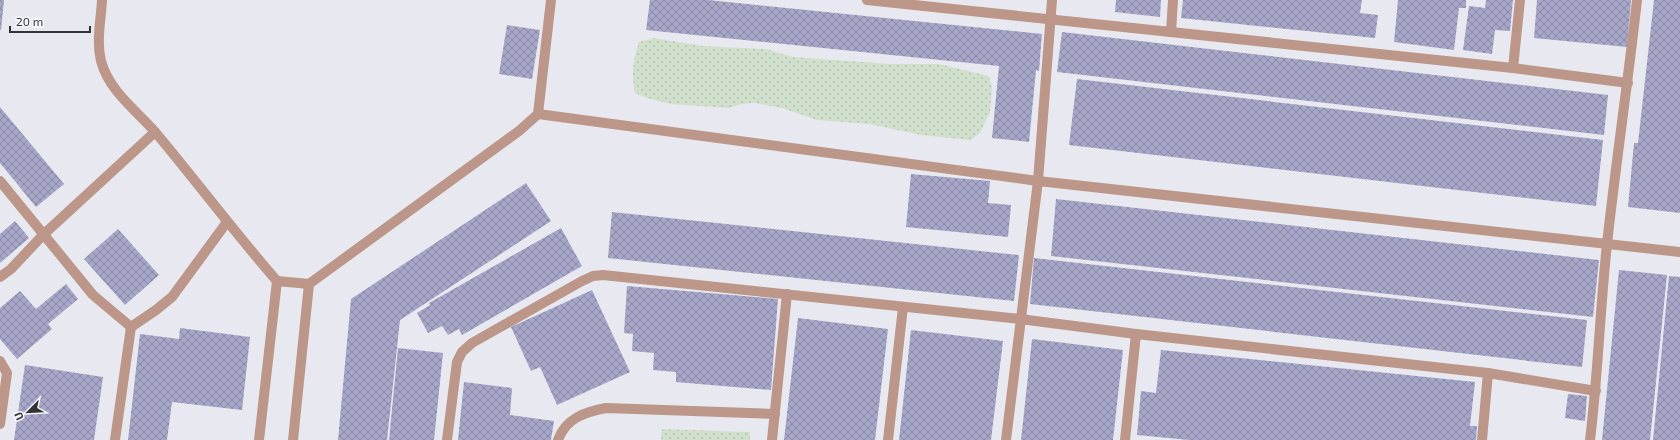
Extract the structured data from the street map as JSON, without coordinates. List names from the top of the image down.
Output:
{
  "scale_bar": "20 m",
  "north": "bottom left"
}
